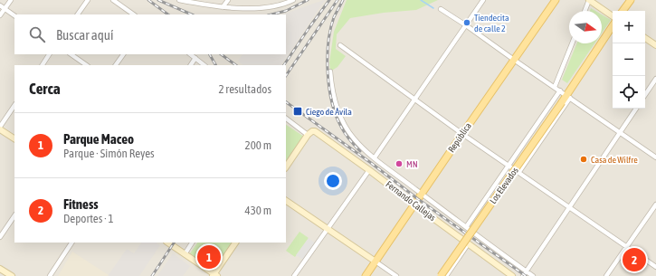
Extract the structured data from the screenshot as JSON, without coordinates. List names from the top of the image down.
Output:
{
  "streets": {
    "main road": ["República", "Los Elevados"],
    "street": ["Fernando Callejas"]
  },
  "crossings": [
    ["República", "Fernando Callejas"]
  ],
  "places": {
    "other": ["Tiendecita de calle 2", "Casa de Wilfre", "MN"],
    "transit": ["Ciego de Ávila"]
  },
  "north": "right",
  "page": {
    "map_buttons": ["+", "−"],
    "search": "Buscar aquí",
    "heading": ["Cerca", "2 resultados"],
    "list": [
      {
        "mark": "1",
        "name": "Parque Maceo",
        "note": "Parque · Simón Reyes",
        "value": "200 m"
      },
      {
        "mark": "2",
        "name": "Fitness",
        "note": "Deportes · 1",
        "value": "430 m"
      }
    ],
    "pins": ["1", "2"]
  }
}
